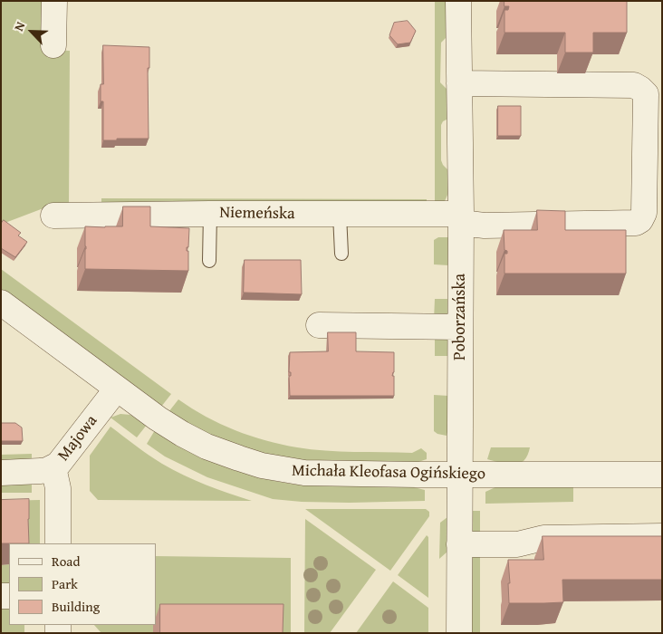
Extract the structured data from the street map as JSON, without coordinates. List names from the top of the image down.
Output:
{
  "streets": {
    "street": [
      "Niemeńska",
      "Poborzańska",
      "Majowa",
      "Michała Kleofasa Ogińskiego"
    ]
  },
  "crossings": [
    ["Niemeńska", "Poborzańska"],
    ["Poborzańska", "Michała Kleofasa Ogińskiego"],
    ["Majowa", "Michała Kleofasa Ogińskiego"]
  ],
  "legend": ["Road", "Park", "Building"],
  "north": "top left"
}
